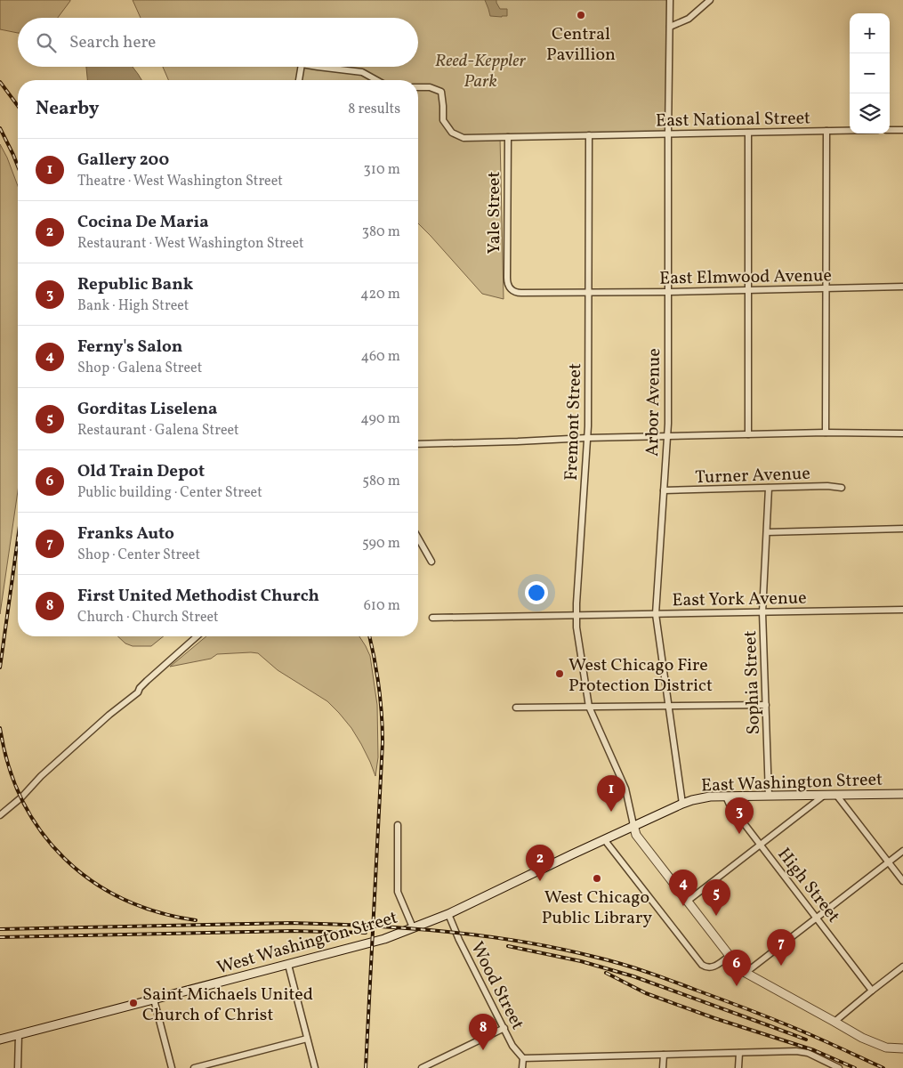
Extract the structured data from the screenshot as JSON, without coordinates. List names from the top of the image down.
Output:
{
  "streets": {
    "main road": ["East Washington Street", "West Washington Street"],
    "street": [
      "East National Street",
      "Yale Street",
      "East Elmwood Avenue",
      "Arbor Avenue",
      "Fremont Street",
      "Turner Avenue",
      "East York Avenue",
      "Sophia Street",
      "High Street",
      "Wood Street"
    ]
  },
  "crossings": [
    ["East National Street", "Yale Street"],
    ["East National Street", "Arbor Avenue"],
    ["East National Street", "Fremont Street"],
    ["Yale Street", "East Elmwood Avenue"],
    ["East Elmwood Avenue", "Arbor Avenue"],
    ["East Elmwood Avenue", "Fremont Street"],
    ["Arbor Avenue", "Turner Avenue"],
    ["Arbor Avenue", "East York Avenue"],
    ["Arbor Avenue", "East Washington Street"],
    ["Fremont Street", "East York Avenue"],
    ["Fremont Street", "East Washington Street"],
    ["Fremont Street", "West Washington Street"],
    ["Turner Avenue", "Sophia Street"],
    ["East York Avenue", "Sophia Street"],
    ["Sophia Street", "East Washington Street"],
    ["East Washington Street", "High Street"],
    ["East Washington Street", "West Washington Street"],
    ["West Washington Street", "Wood Street"]
  ],
  "parks": ["Reed-Keppler Park"],
  "places": [
    "Central Pavillion",
    "West Chicago Fire Protection District",
    "West Chicago Public Library",
    "Saint Michaels United Church of Christ"
  ],
  "page": {
    "map_buttons": ["+", "−"],
    "search": "Search here",
    "heading": ["Nearby", "8 results"],
    "list": [
      {
        "mark": "1",
        "name": "Gallery 200",
        "note": "Theatre · West Washington Street",
        "value": "310 m"
      },
      {
        "mark": "2",
        "name": "Cocina De Maria",
        "note": "Restaurant · West Washington Street",
        "value": "380 m"
      },
      {
        "mark": "3",
        "name": "Republic Bank",
        "note": "Bank · High Street",
        "value": "420 m"
      },
      {
        "mark": "4",
        "name": "Ferny's Salon",
        "note": "Shop · Galena Street",
        "value": "460 m"
      },
      {
        "mark": "5",
        "name": "Gorditas Liselena",
        "note": "Restaurant · Galena Street",
        "value": "490 m"
      },
      {
        "mark": "6",
        "name": "Old Train Depot",
        "note": "Public building · Center Street",
        "value": "580 m"
      },
      {
        "mark": "7",
        "name": "Franks Auto",
        "note": "Shop · Center Street",
        "value": "590 m"
      },
      {
        "mark": "8",
        "name": "First United Methodist Church",
        "note": "Church · Church Street",
        "value": "610 m"
      }
    ],
    "pins": [
      "1",
      "3",
      "2",
      "4",
      "5",
      "7",
      "6",
      "8"
    ]
  }
}
